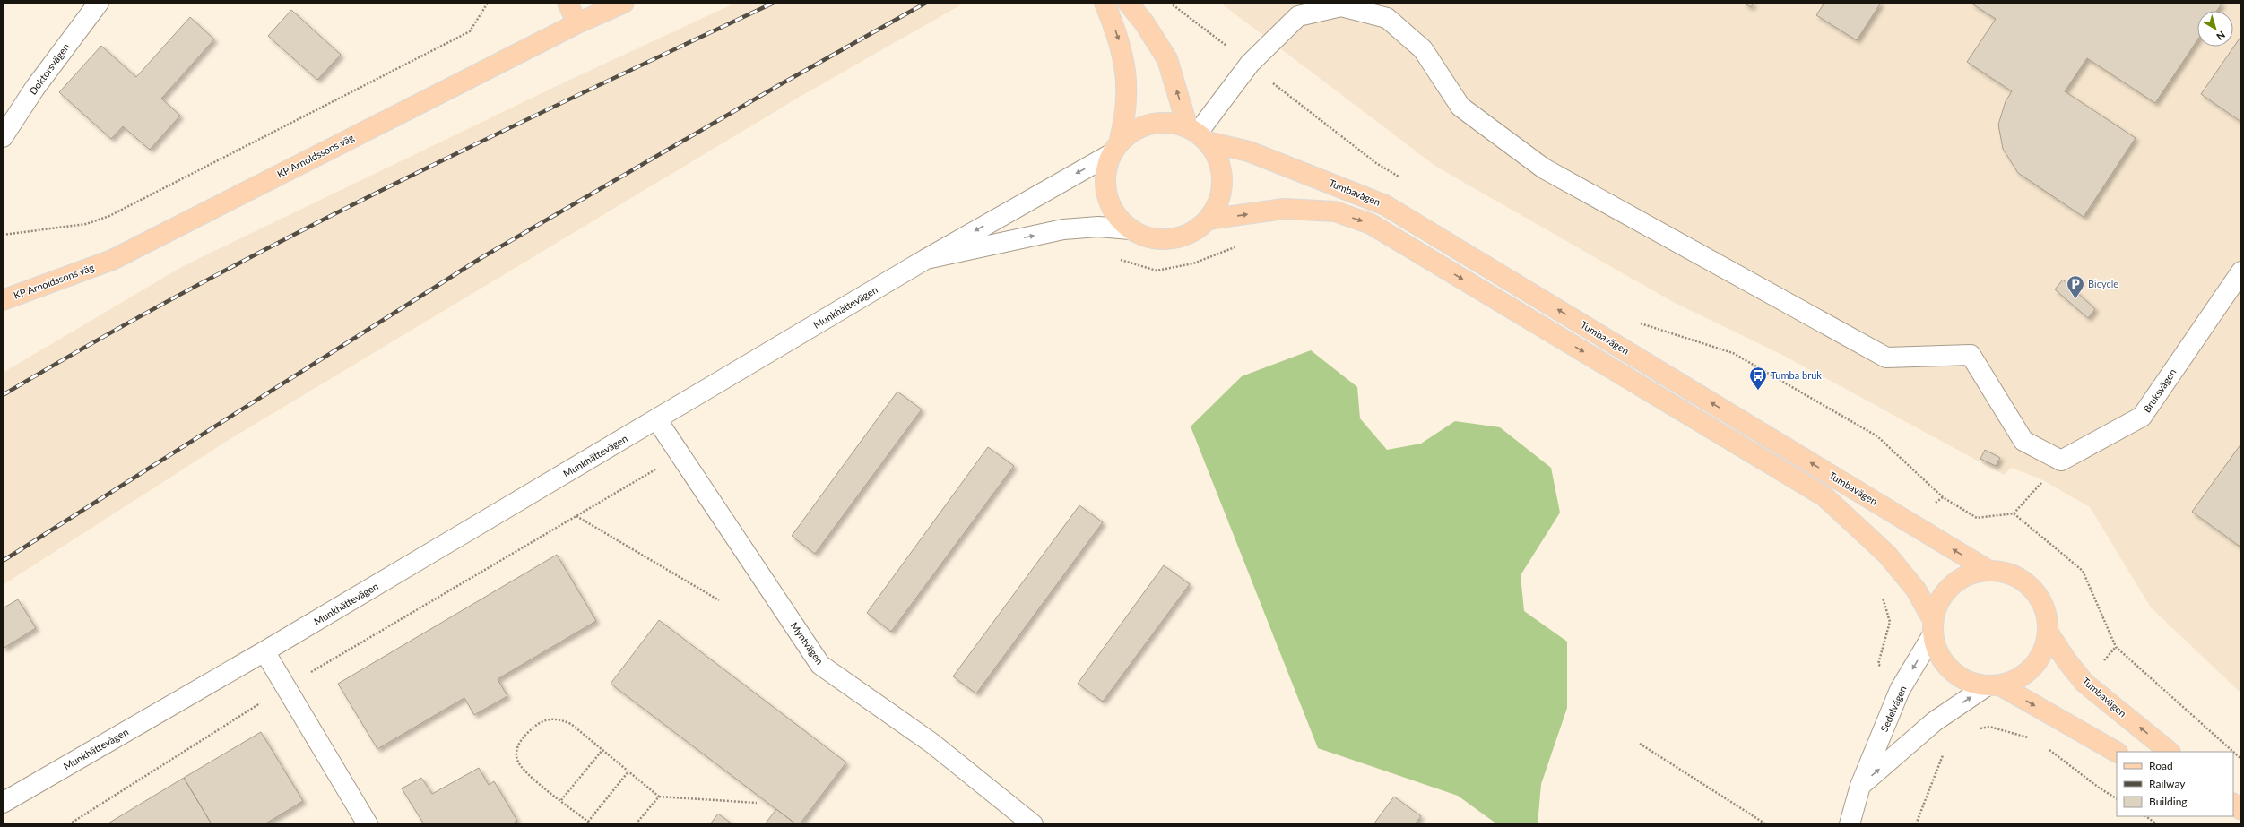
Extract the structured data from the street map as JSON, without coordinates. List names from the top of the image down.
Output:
{
  "streets": {
    "main road": ["KP Arnoldssons väg", "Tumbavägen"],
    "street": [
      "Doktorsvägen",
      "Munkhättevägen",
      "Bruksvägen",
      "Myntvägen",
      "Sedelvägen"
    ]
  },
  "crossings": [
    ["Tumbavägen", "Munkhättevägen"],
    ["Tumbavägen", "Sedelvägen"],
    ["Munkhättevägen", "Myntvägen"]
  ],
  "places": {
    "parking": ["Bicycle"],
    "bus stop": ["Tumba bruk"]
  },
  "legend": ["Road", "Railway", "Building"],
  "north": "bottom right"
}
